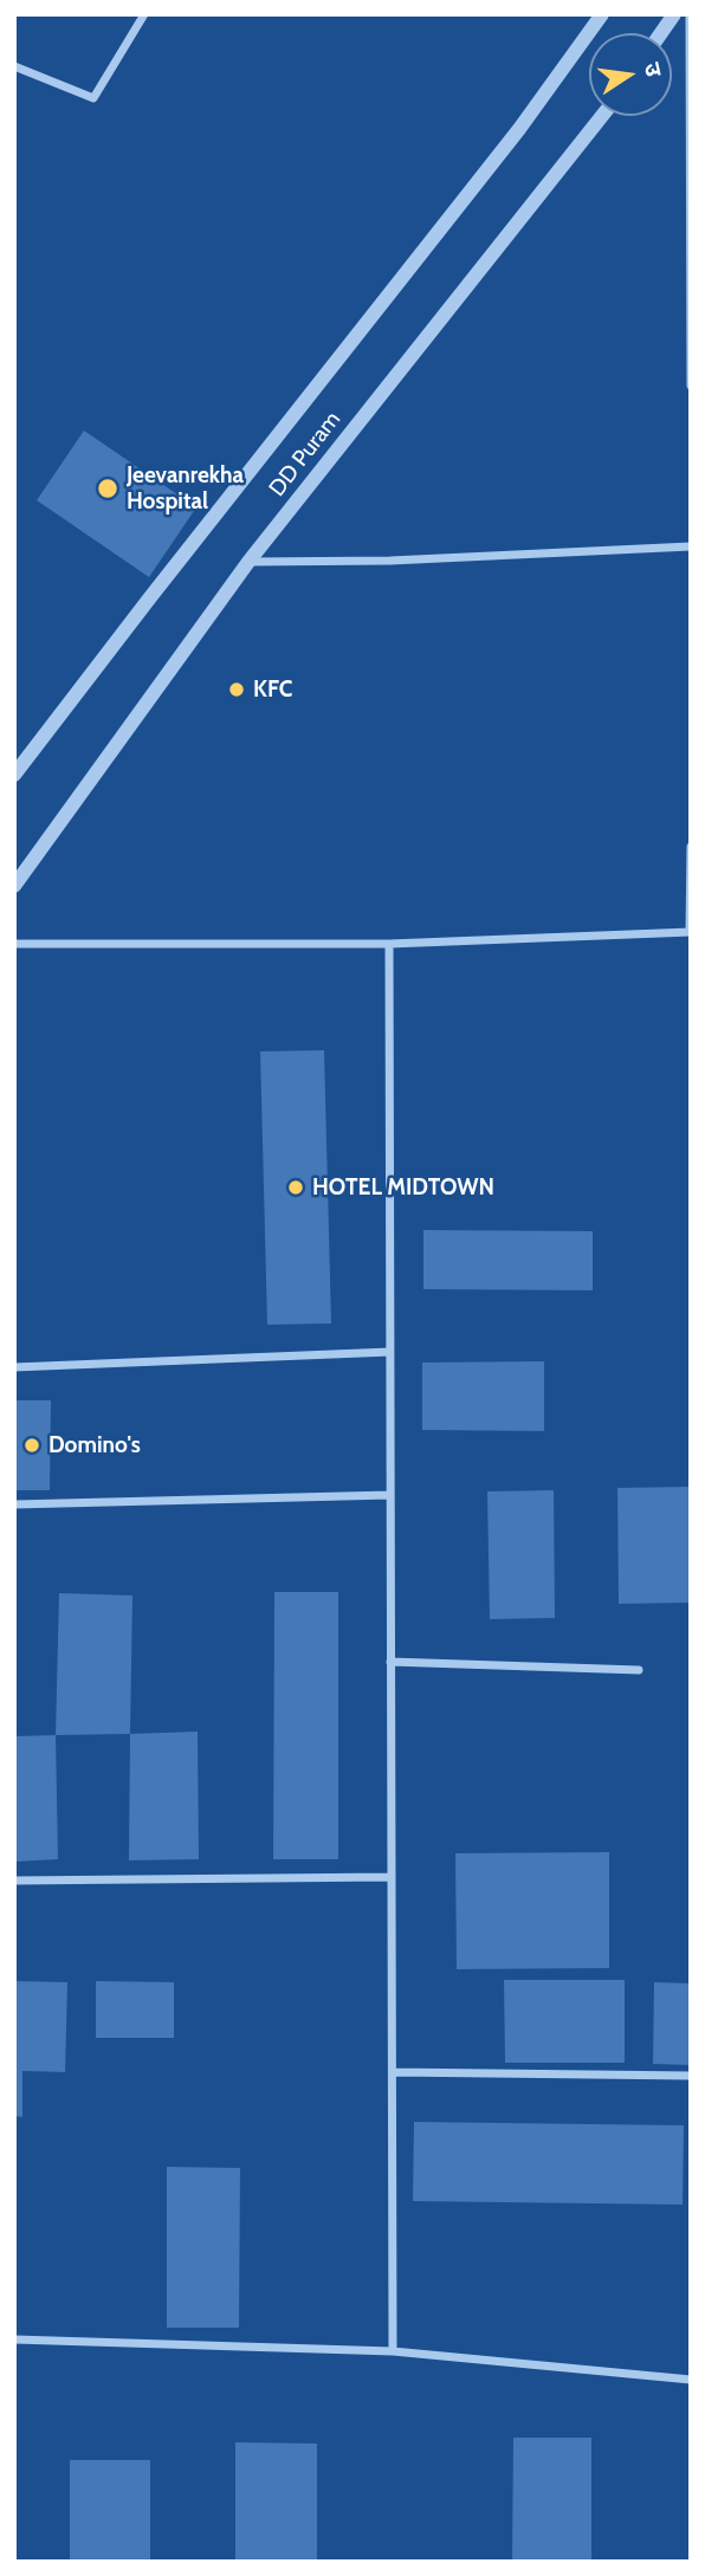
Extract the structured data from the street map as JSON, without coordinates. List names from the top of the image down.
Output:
{
  "streets": {
    "street": ["DD Puram"]
  },
  "places": [
    "Jeevanrekha Hospital",
    "KFC",
    "HOTEL MIDTOWN",
    "Domino's"
  ],
  "north": "right"
}
